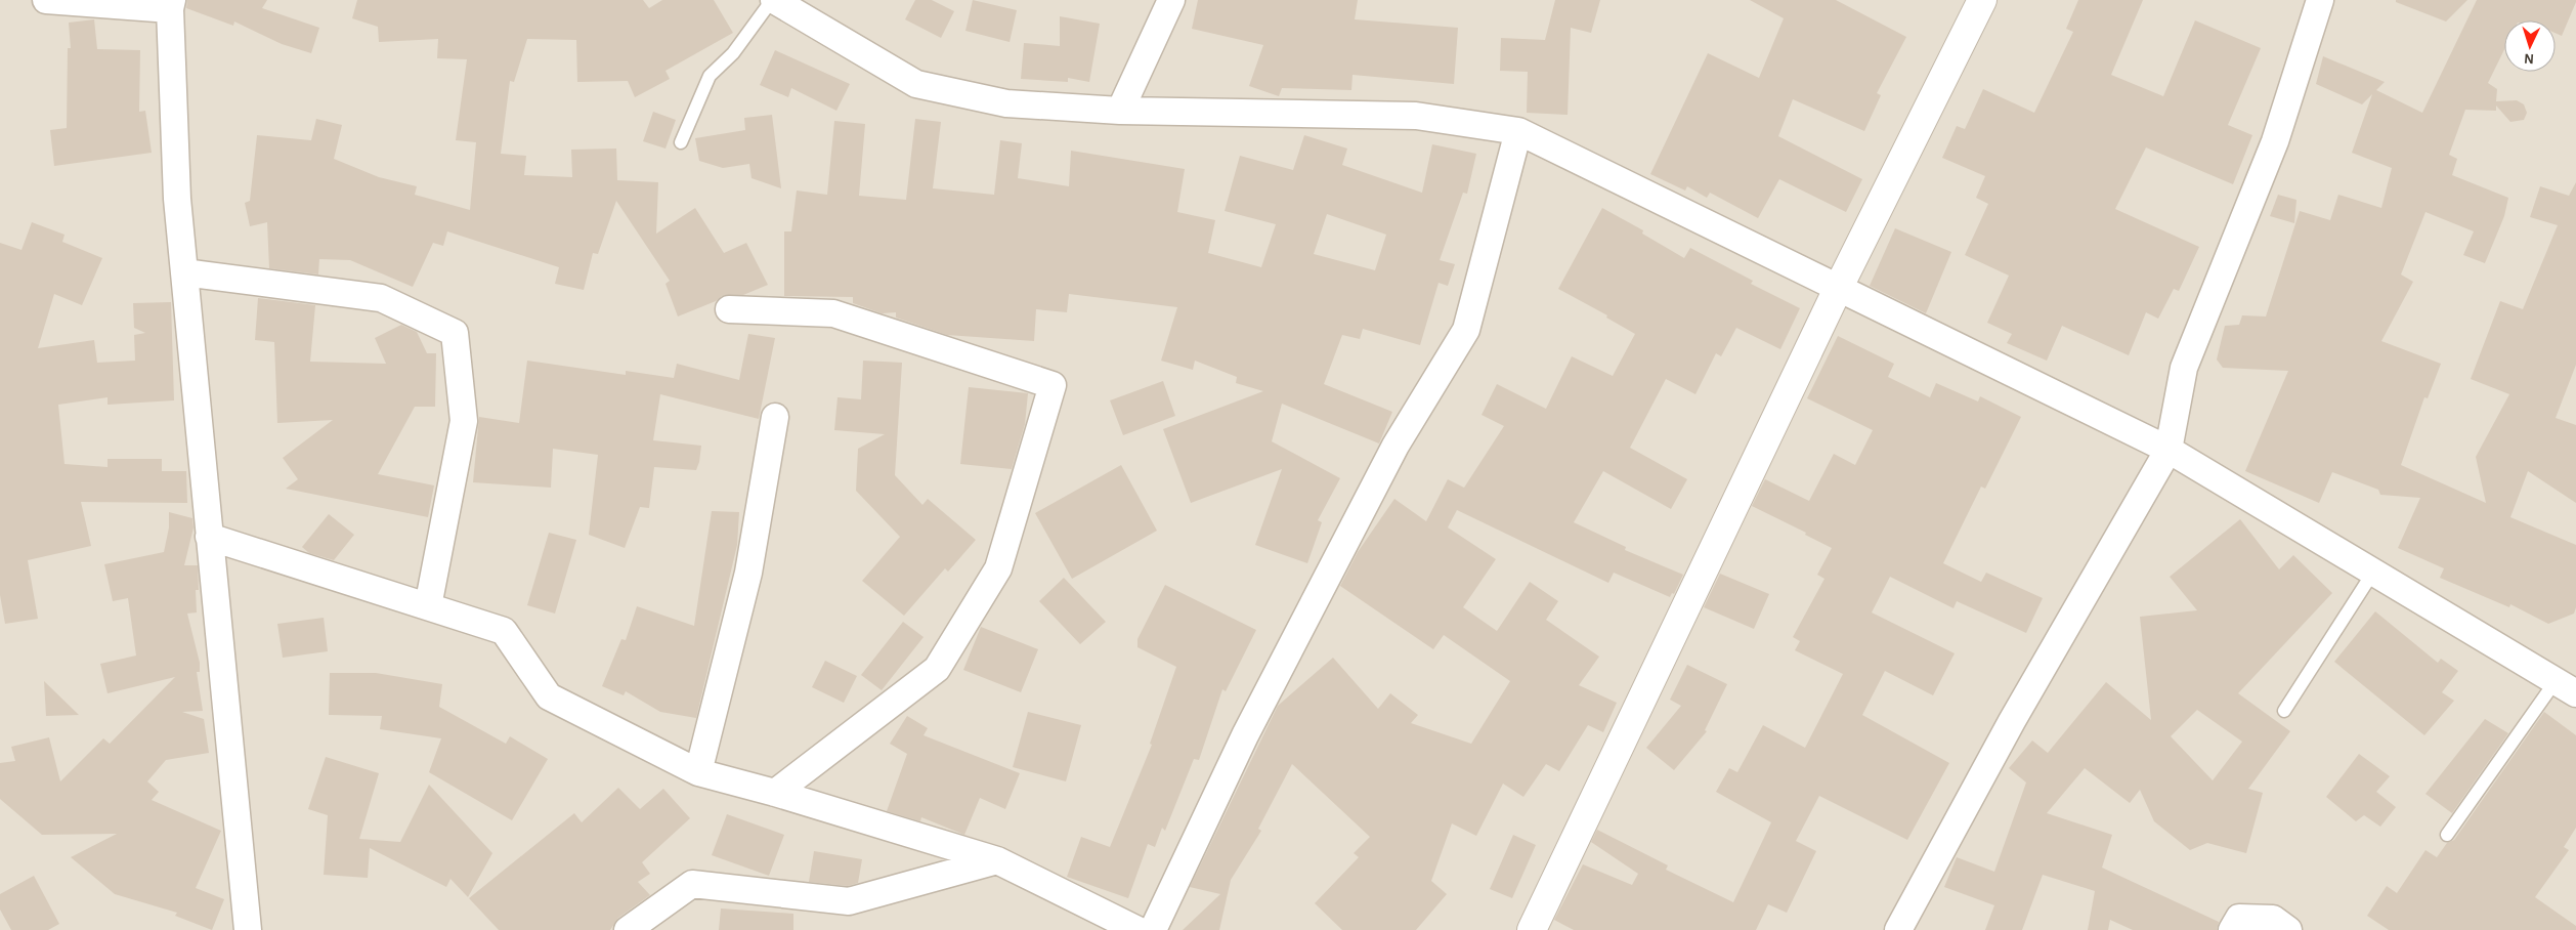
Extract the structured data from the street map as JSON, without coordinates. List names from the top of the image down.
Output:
{
  "north": "bottom"
}
